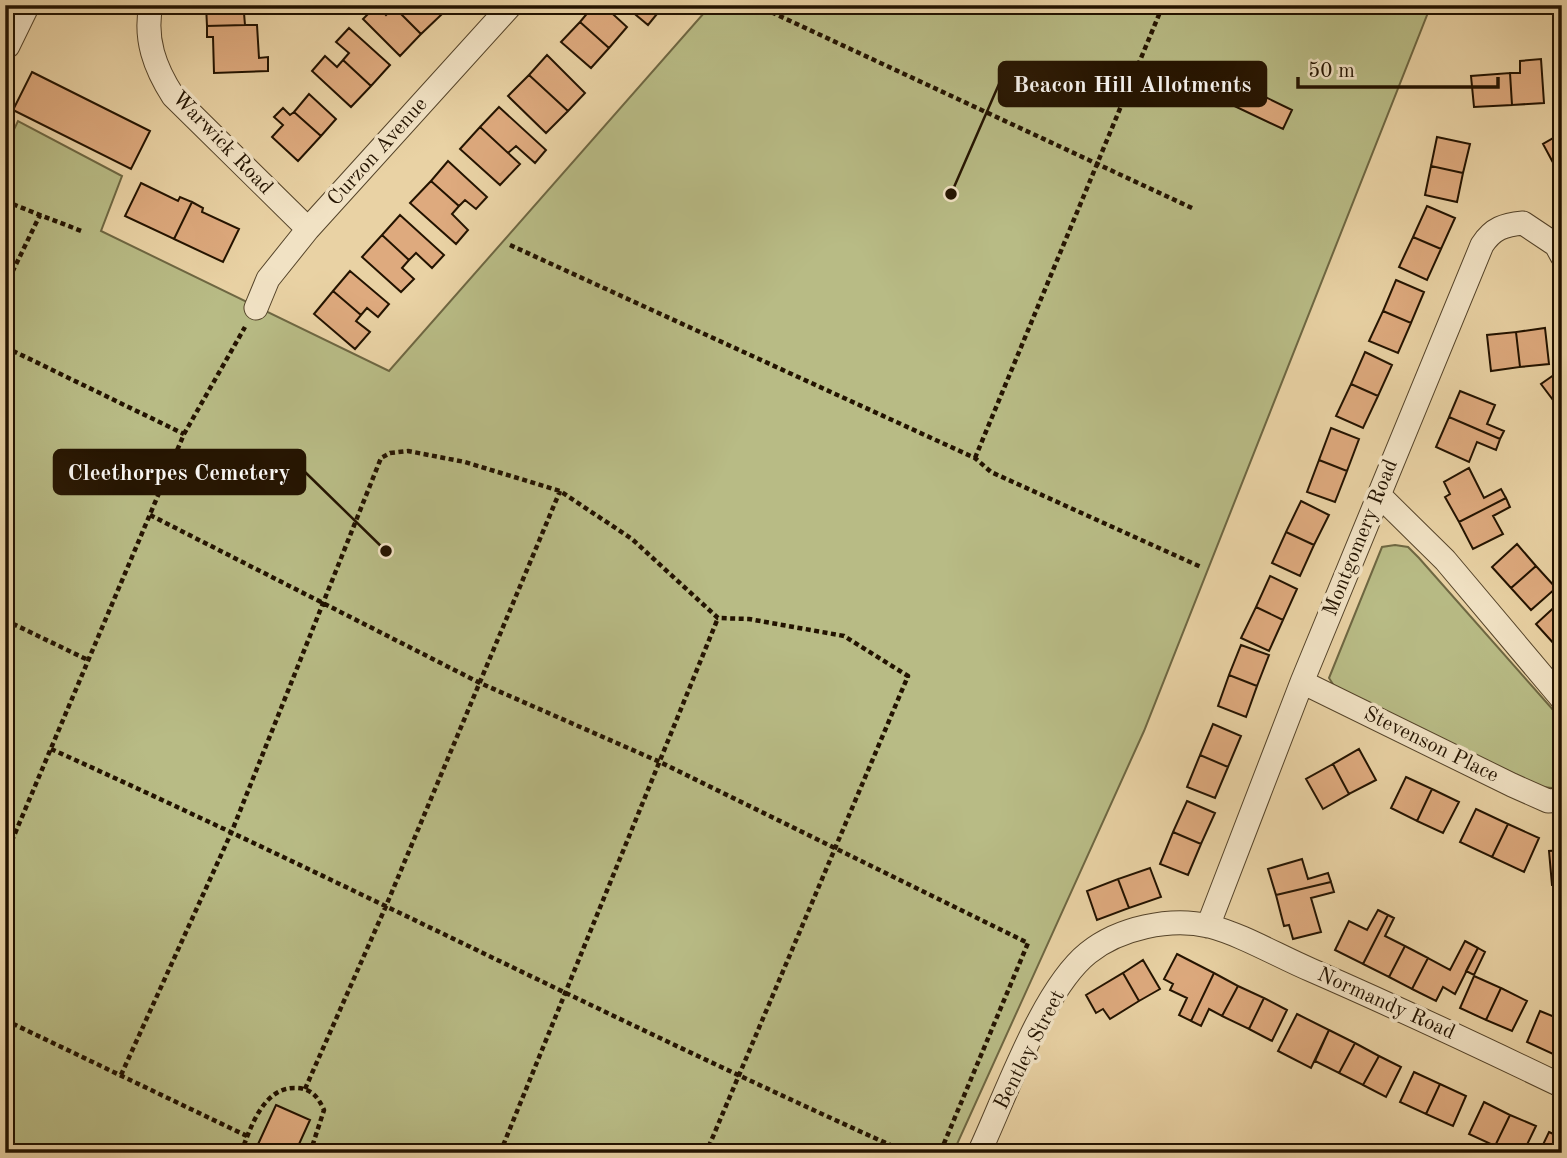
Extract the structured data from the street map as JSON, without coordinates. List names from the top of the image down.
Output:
{
  "streets": {
    "street": [
      "Warwick Road",
      "Curzon Avenue",
      "Montgomery Road",
      "Stevenson Place",
      "Normandy Road",
      "Bentley Street"
    ]
  },
  "crossings": [
    ["Warwick Road", "Curzon Avenue"],
    ["Montgomery Road", "Stevenson Place"],
    ["Montgomery Road", "Normandy Road"],
    ["Montgomery Road", "Bentley Street"],
    ["Normandy Road", "Bentley Street"]
  ],
  "places": ["Beacon Hill Allotments", "Cleethorpes Cemetery"],
  "scale_bar": "50 m"
}
